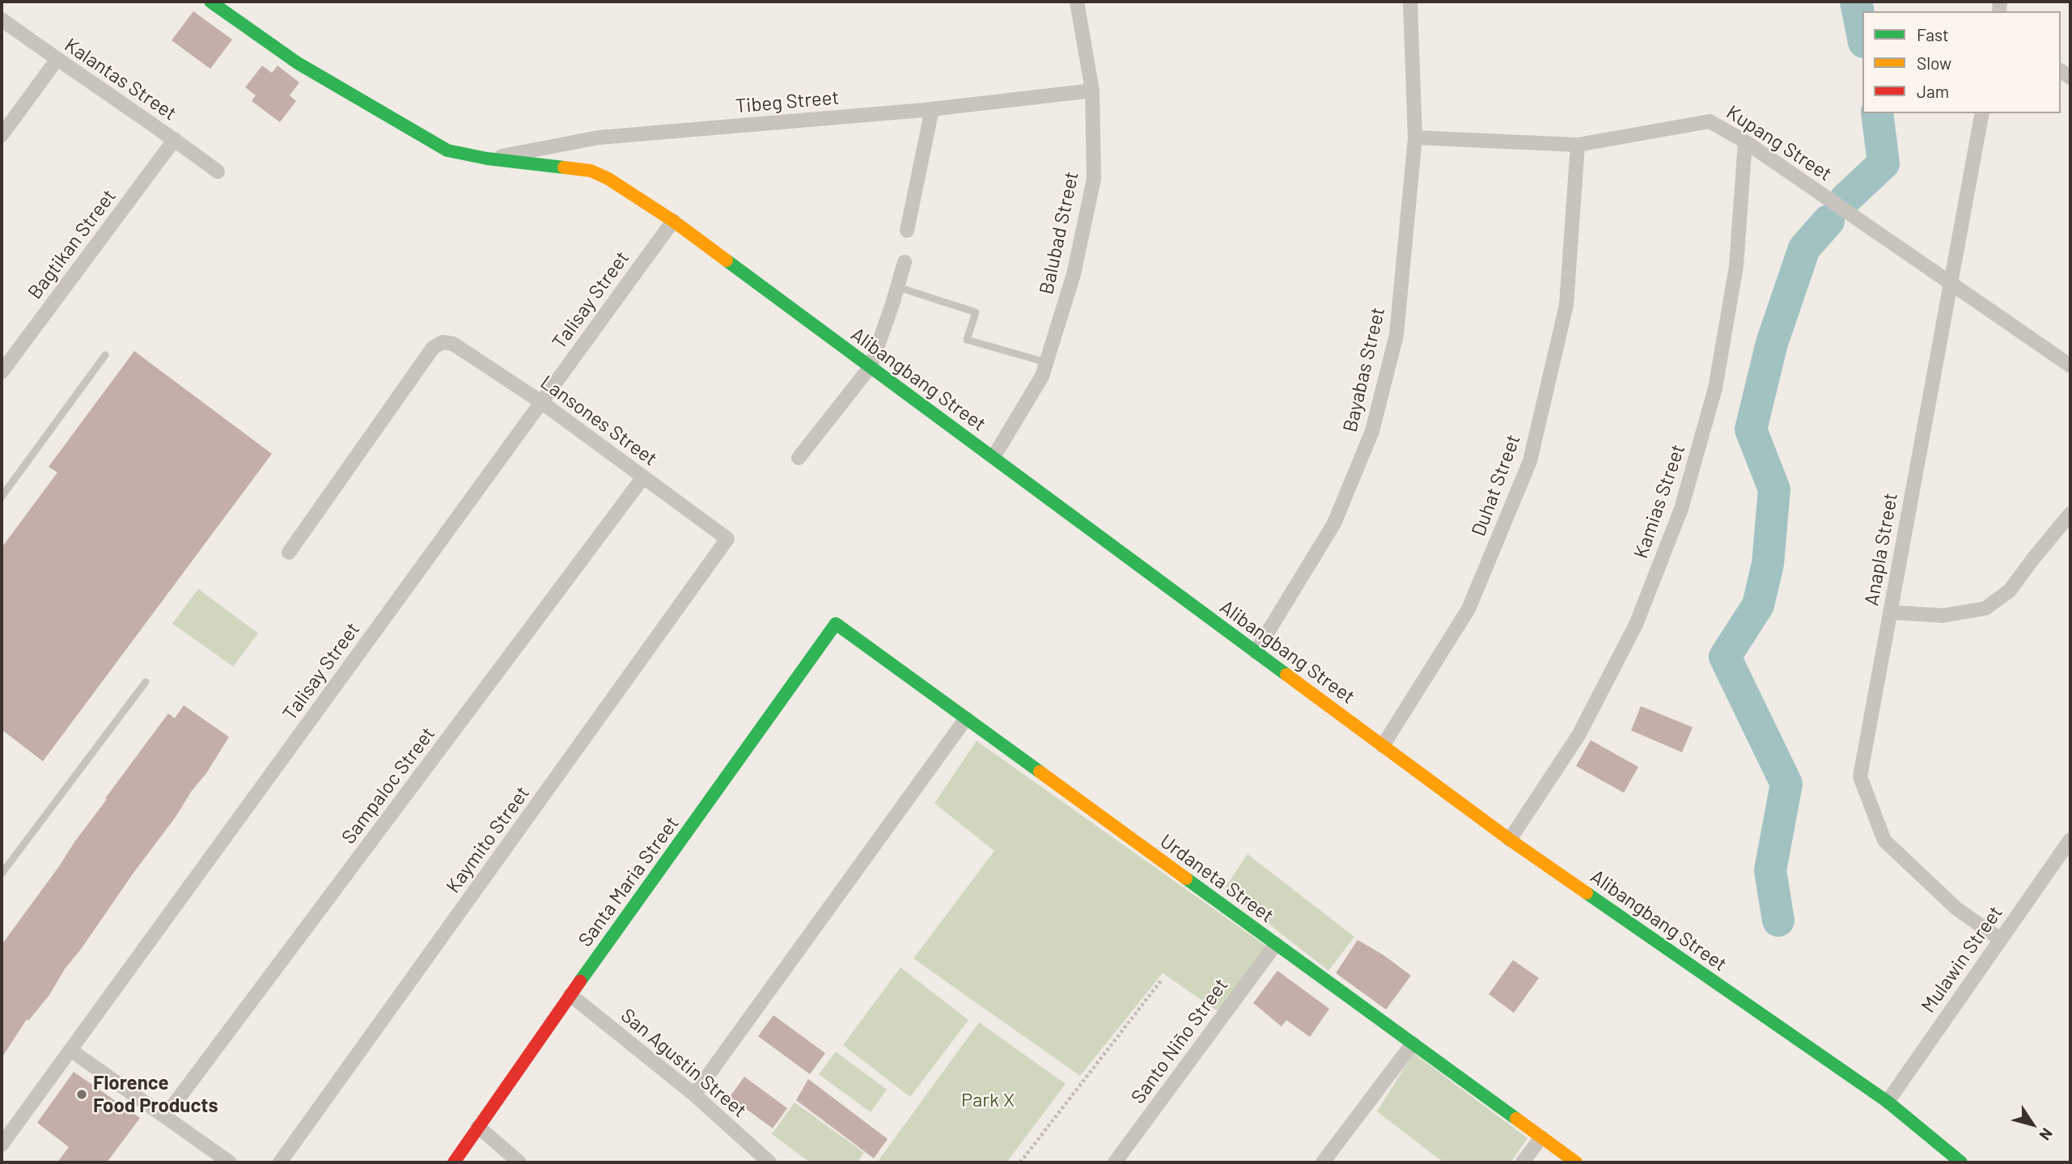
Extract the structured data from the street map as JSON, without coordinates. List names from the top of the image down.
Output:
{
  "streets": {
    "street": [
      "Kalantas Street",
      "Tibeg Street",
      "Kupang Street",
      "Balubad Street",
      "Bagtikan Street",
      "Talisay Street",
      "Bayabas Street",
      "Alibangbang Street",
      "Lansones Street",
      "Duhat Street",
      "Kamias Street",
      "Anapla Street",
      "Sampaloc Street",
      "Kaymito Street",
      "Urdaneta Street",
      "Santa Maria Street",
      "Mulawin Street",
      "Santo Niño Street",
      "San Agustin Street"
    ]
  },
  "crossings": [
    ["Kalantas Street", "Bagtikan Street"],
    ["Tibeg Street", "Balubad Street"],
    ["Tibeg Street", "Alibangbang Street"],
    ["Kupang Street", "Bayabas Street"],
    ["Kupang Street", "Duhat Street"],
    ["Kupang Street", "Kamias Street"],
    ["Kupang Street", "Anapla Street"],
    ["Balubad Street", "Alibangbang Street"],
    ["Talisay Street", "Alibangbang Street"],
    ["Talisay Street", "Lansones Street"],
    ["Bayabas Street", "Alibangbang Street"],
    ["Alibangbang Street", "Duhat Street"],
    ["Alibangbang Street", "Kamias Street"],
    ["Alibangbang Street", "Mulawin Street"],
    ["Lansones Street", "Sampaloc Street"],
    ["Lansones Street", "Kaymito Street"],
    ["Anapla Street", "Mulawin Street"],
    ["Urdaneta Street", "Santa Maria Street"],
    ["Urdaneta Street", "Santo Niño Street"],
    ["Santa Maria Street", "San Agustin Street"]
  ],
  "parks": ["Park X"],
  "places": ["Florence Food Products"],
  "legend": ["Fast", "Slow", "Jam"],
  "north": "bottom right"
}
